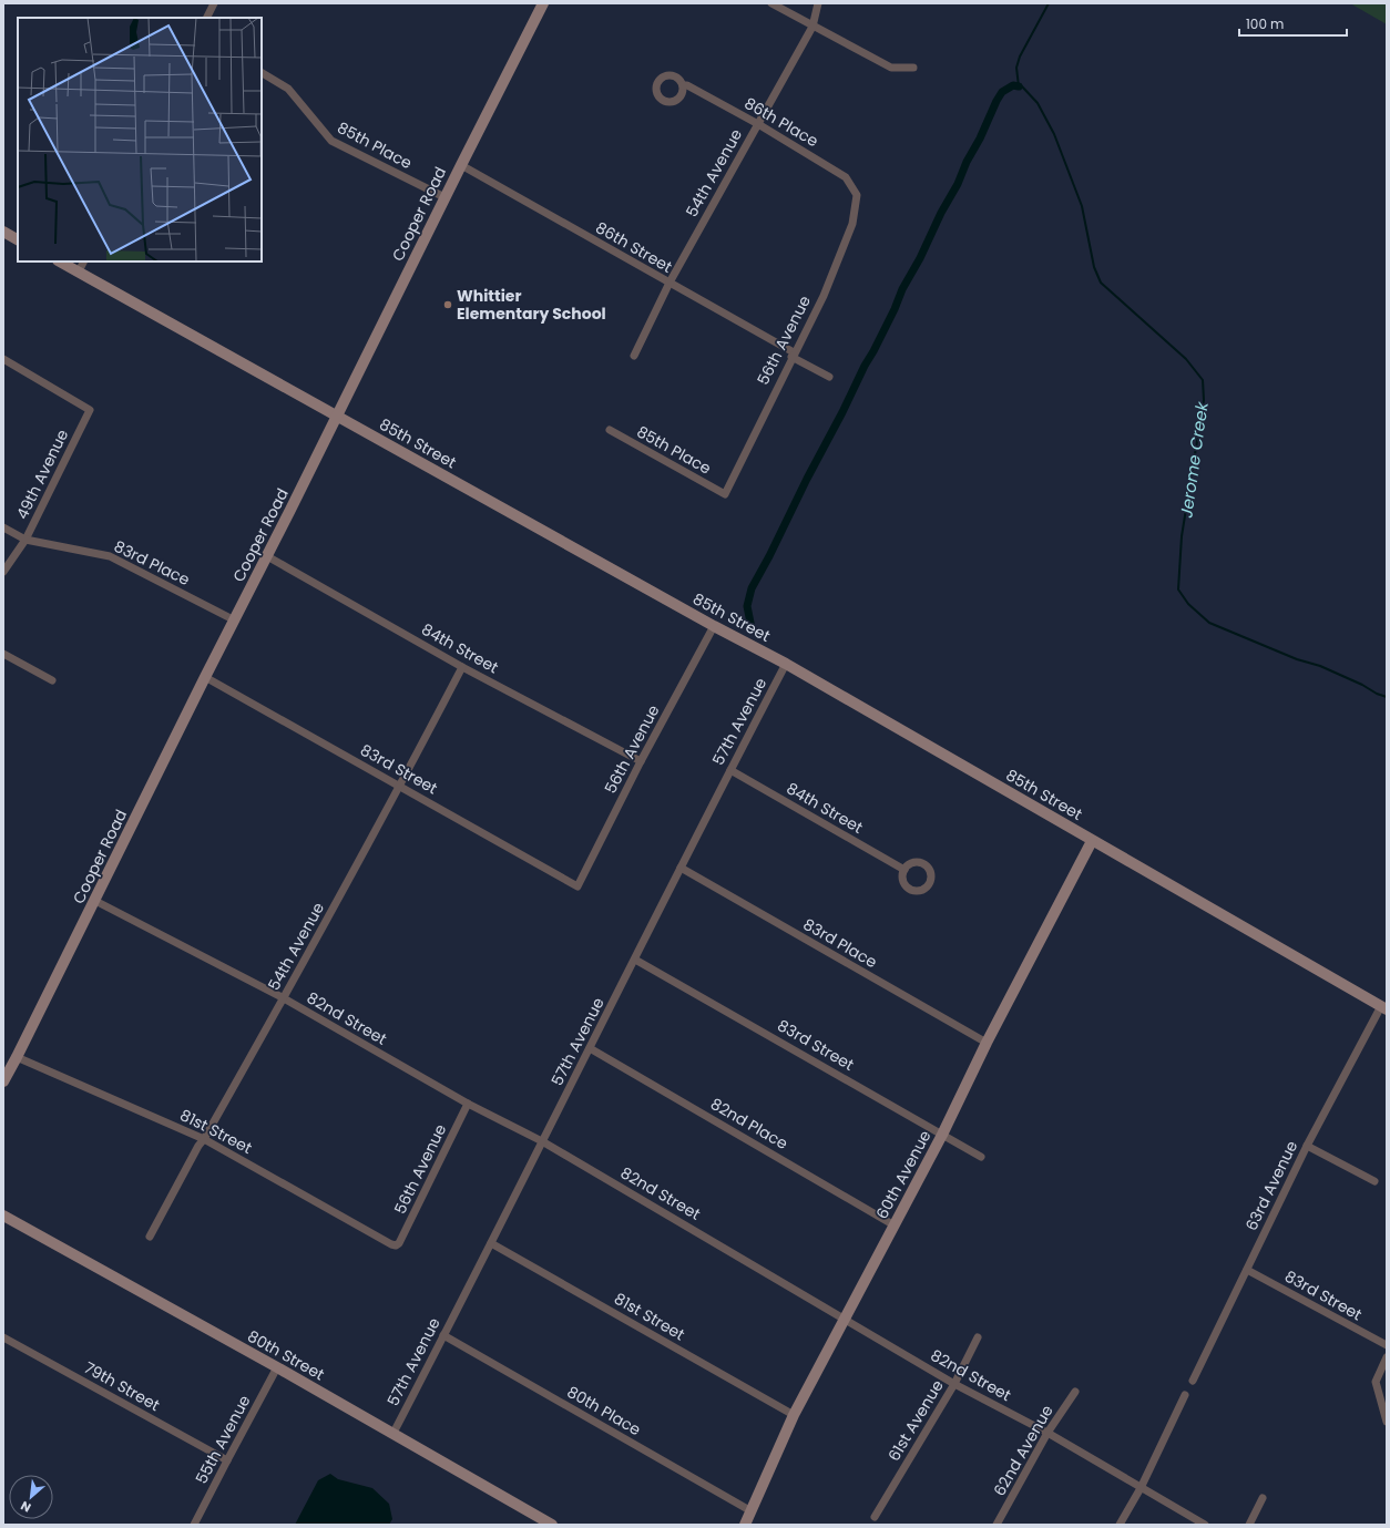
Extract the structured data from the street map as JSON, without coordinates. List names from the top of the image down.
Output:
{
  "streets": {
    "street": [
      "86th Place",
      "85th Place",
      "54th Avenue",
      "Cooper Road",
      "86th Street",
      "56th Avenue",
      "85th Street",
      "49th Avenue",
      "83rd Place",
      "84th Street",
      "57th Avenue",
      "83rd Street",
      "82nd Street",
      "82nd Place",
      "81st Street",
      "60th Avenue",
      "63rd Avenue",
      "80th Street",
      "79th Street",
      "80th Place",
      "61st Avenue",
      "55th Avenue",
      "62nd Avenue"
    ]
  },
  "crossings": [
    ["86th Place", "54th Avenue"],
    ["86th Place", "56th Avenue"],
    ["85th Place", "Cooper Road"],
    ["85th Place", "56th Avenue"],
    ["54th Avenue", "86th Street"],
    ["54th Avenue", "84th Street"],
    ["54th Avenue", "83rd Street"],
    ["54th Avenue", "82nd Street"],
    ["54th Avenue", "81st Street"],
    ["Cooper Road", "86th Street"],
    ["Cooper Road", "85th Street"],
    ["Cooper Road", "83rd Place"],
    ["Cooper Road", "84th Street"],
    ["Cooper Road", "83rd Street"],
    ["Cooper Road", "82nd Street"],
    ["Cooper Road", "81st Street"],
    ["86th Street", "56th Avenue"],
    ["56th Avenue", "85th Street"],
    ["56th Avenue", "84th Street"],
    ["56th Avenue", "83rd Street"],
    ["56th Avenue", "82nd Street"],
    ["56th Avenue", "81st Street"],
    ["85th Street", "57th Avenue"],
    ["85th Street", "60th Avenue"],
    ["85th Street", "63rd Avenue"],
    ["49th Avenue", "83rd Place"],
    ["83rd Place", "57th Avenue"],
    ["83rd Place", "60th Avenue"],
    ["84th Street", "57th Avenue"],
    ["57th Avenue", "83rd Street"],
    ["57th Avenue", "82nd Street"],
    ["57th Avenue", "82nd Place"],
    ["57th Avenue", "81st Street"],
    ["57th Avenue", "80th Street"],
    ["57th Avenue", "80th Place"],
    ["83rd Street", "60th Avenue"],
    ["83rd Street", "63rd Avenue"],
    ["82nd Street", "60th Avenue"],
    ["82nd Street", "61st Avenue"],
    ["82nd Street", "62nd Avenue"],
    ["82nd Place", "60th Avenue"],
    ["81st Street", "60th Avenue"],
    ["60th Avenue", "80th Place"],
    ["80th Street", "55th Avenue"],
    ["79th Street", "55th Avenue"]
  ],
  "water": ["Jerome Creek"],
  "places": ["Whittier Elementary School"],
  "scale_bar": "100 m",
  "north": "bottom left"
}
